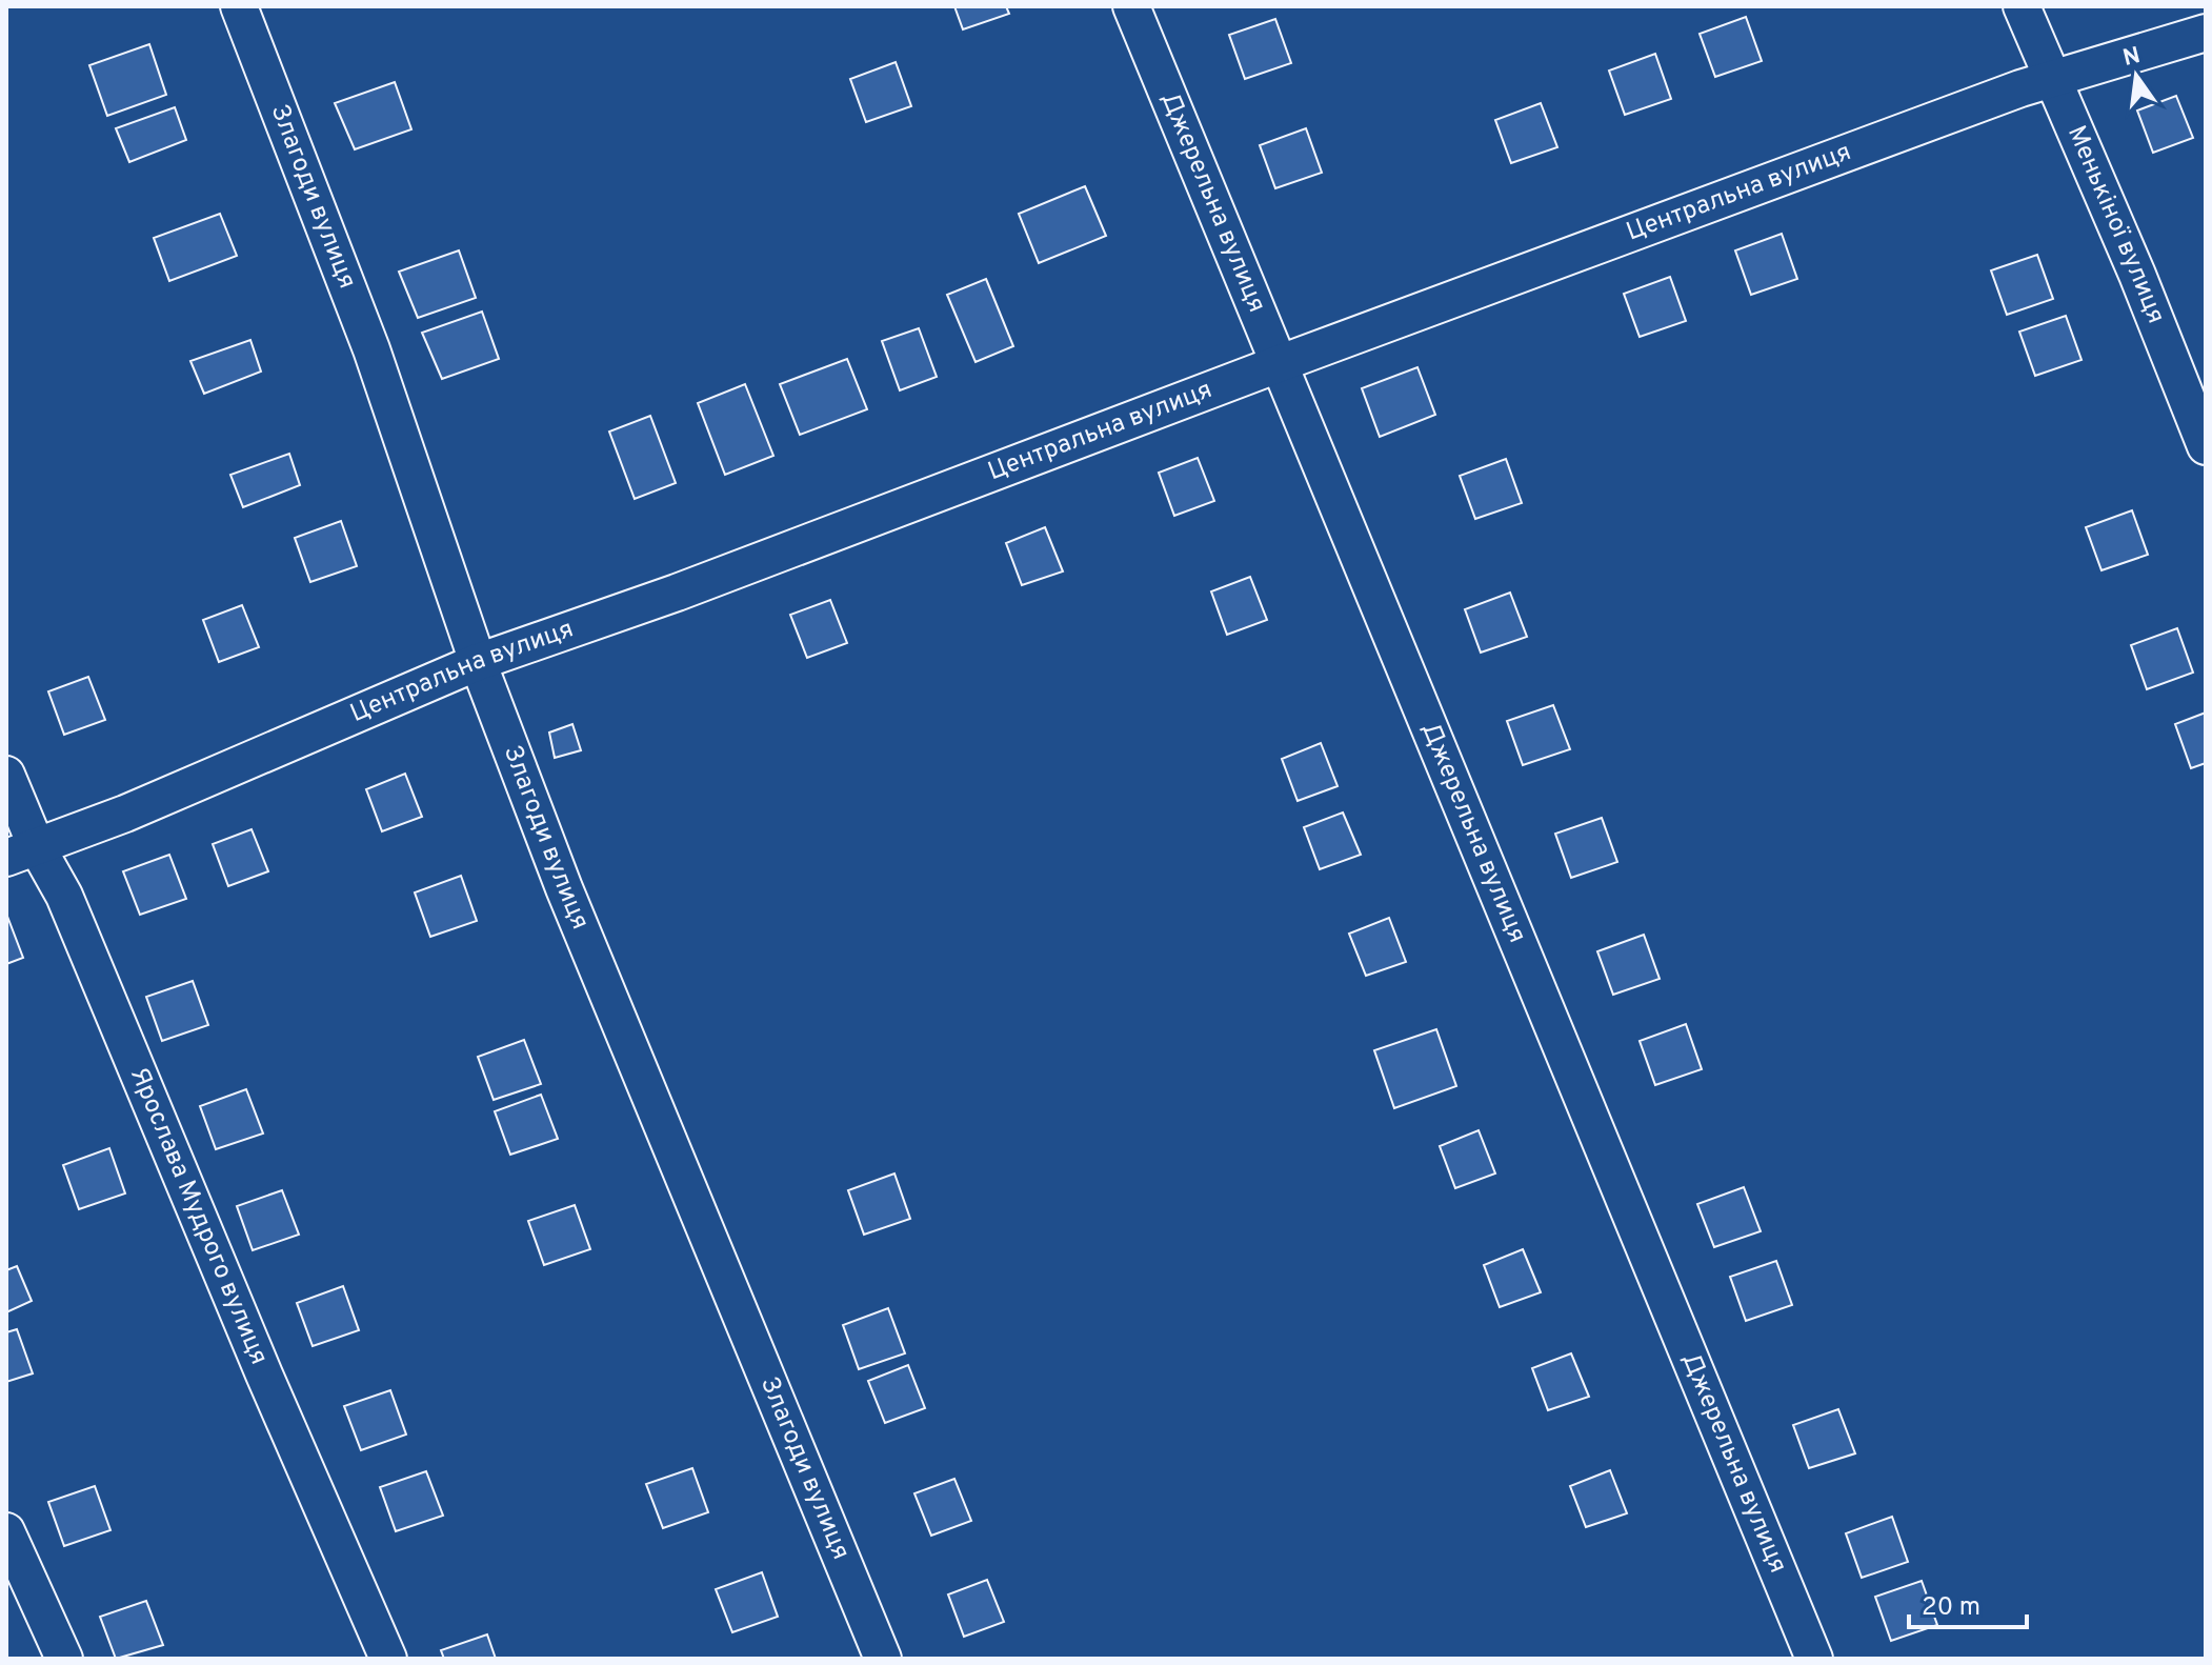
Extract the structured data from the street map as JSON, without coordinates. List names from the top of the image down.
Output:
{
  "streets": {
    "street": [
      "Центральна вулиця",
      "Злагоди вулиця",
      "Джерельна вулиця",
      "Менькіної вулиця",
      "Ярослава Мудрого вулиця"
    ]
  },
  "crossings": [
    ["Центральна вулиця", "Злагоди вулиця"],
    ["Центральна вулиця", "Джерельна вулиця"],
    ["Центральна вулиця", "Менькіної вулиця"],
    ["Центральна вулиця", "Ярослава Мудрого вулиця"]
  ],
  "scale_bar": "20 m",
  "north": "top"
}
